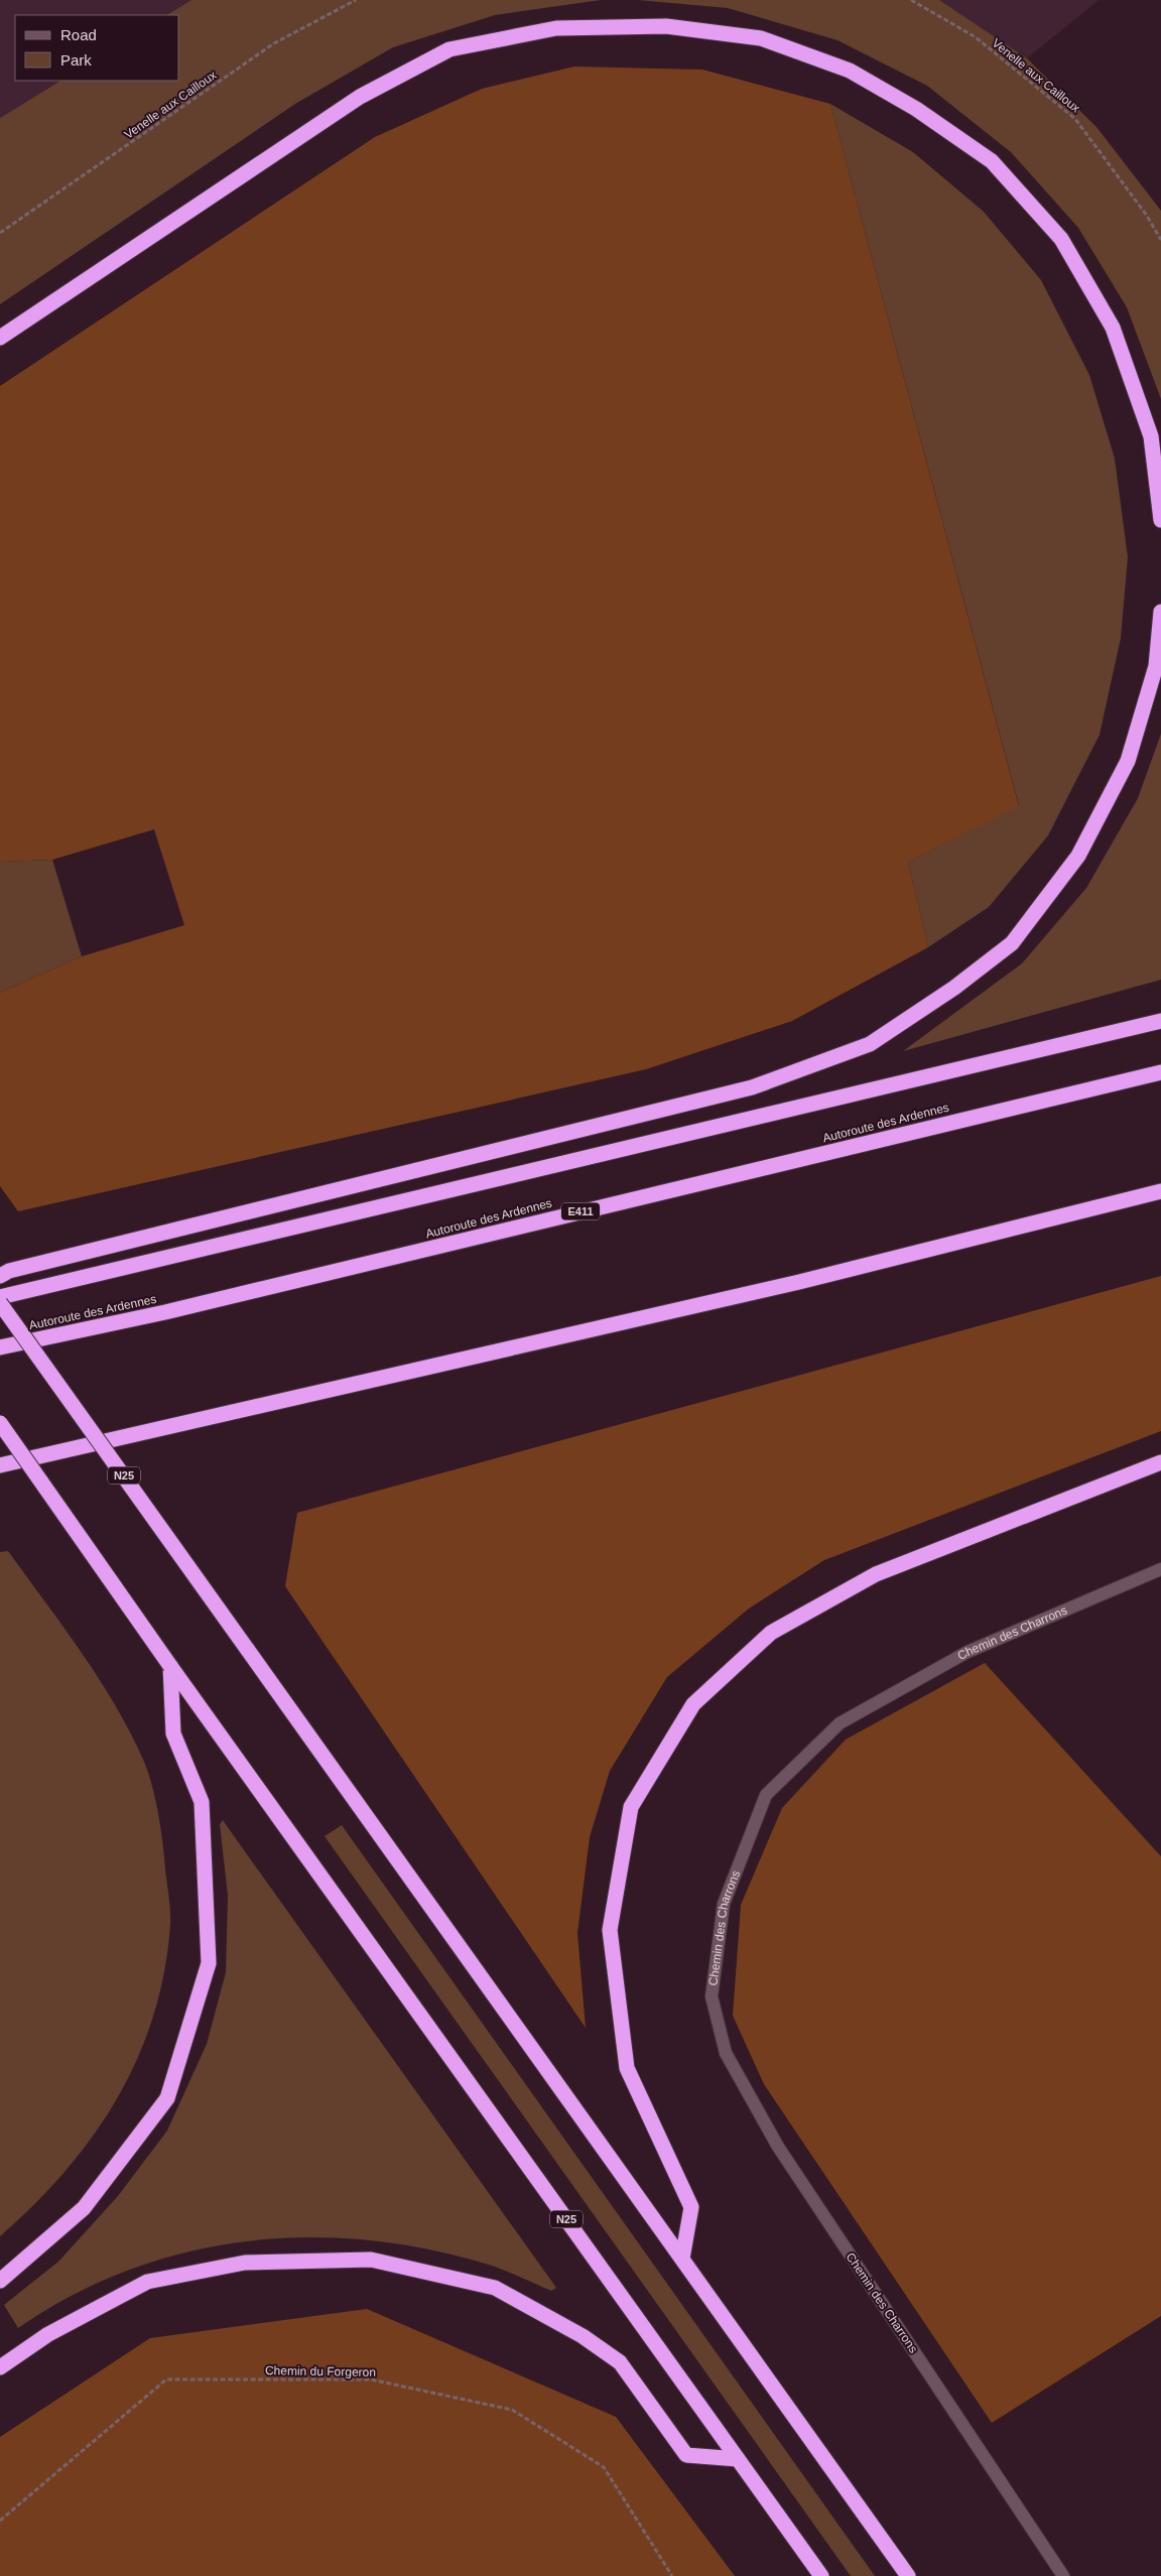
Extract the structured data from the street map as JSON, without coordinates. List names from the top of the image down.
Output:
{
  "streets": {
    "highway": ["Autoroute des Ardennes", "E411", "N25"],
    "street": ["Chemin des Charrons"],
    "path": ["Venelle aux Cailloux", "Chemin du Forgeron"]
  },
  "legend": ["Road", "Park"]
}
